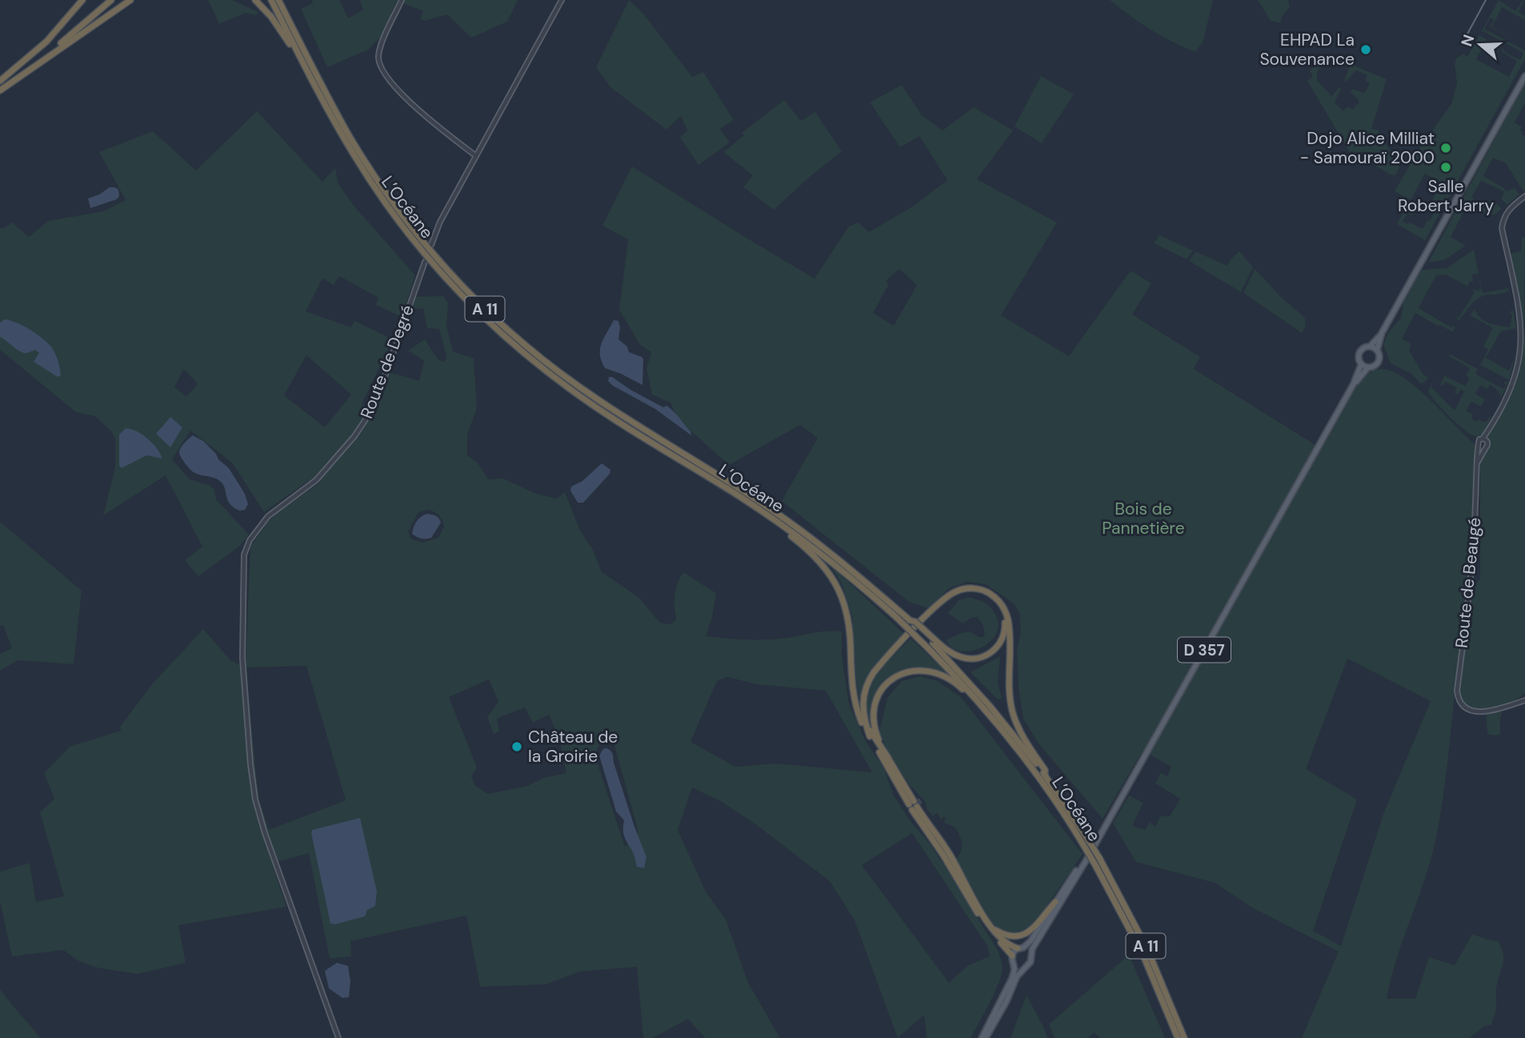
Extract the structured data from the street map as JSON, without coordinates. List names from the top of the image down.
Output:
{
  "streets": {
    "highway": ["L’Océane", "A 11"],
    "main road": ["D 357"],
    "street": ["Route de Degré", "Route de Beaugé"]
  },
  "parks": ["Bois de Pannetière"],
  "places": [
    "EHPAD La Souvenance",
    "Dojo Alice Milliat - Samouraï 2000",
    "Salle Robert Jarry",
    "Château de la Groirie"
  ],
  "north": "left"
}
